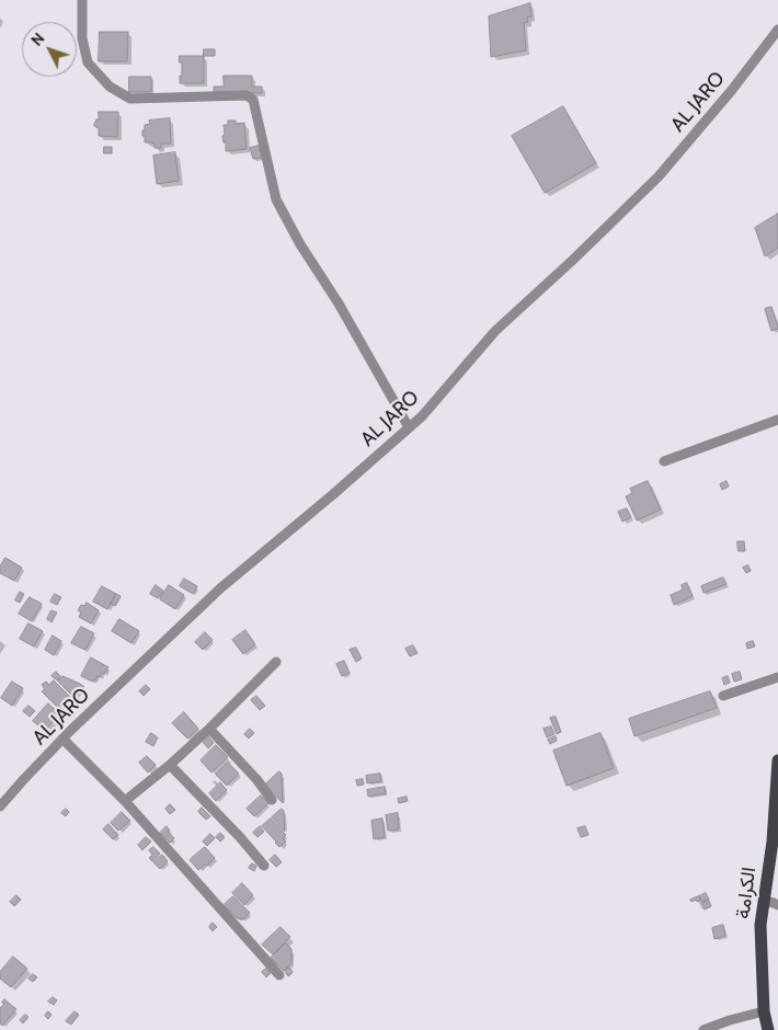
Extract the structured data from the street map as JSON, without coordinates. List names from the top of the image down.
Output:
{
  "streets": {
    "main road": ["الكرامة"],
    "street": ["AL JARO"]
  },
  "north": "top left"
}
